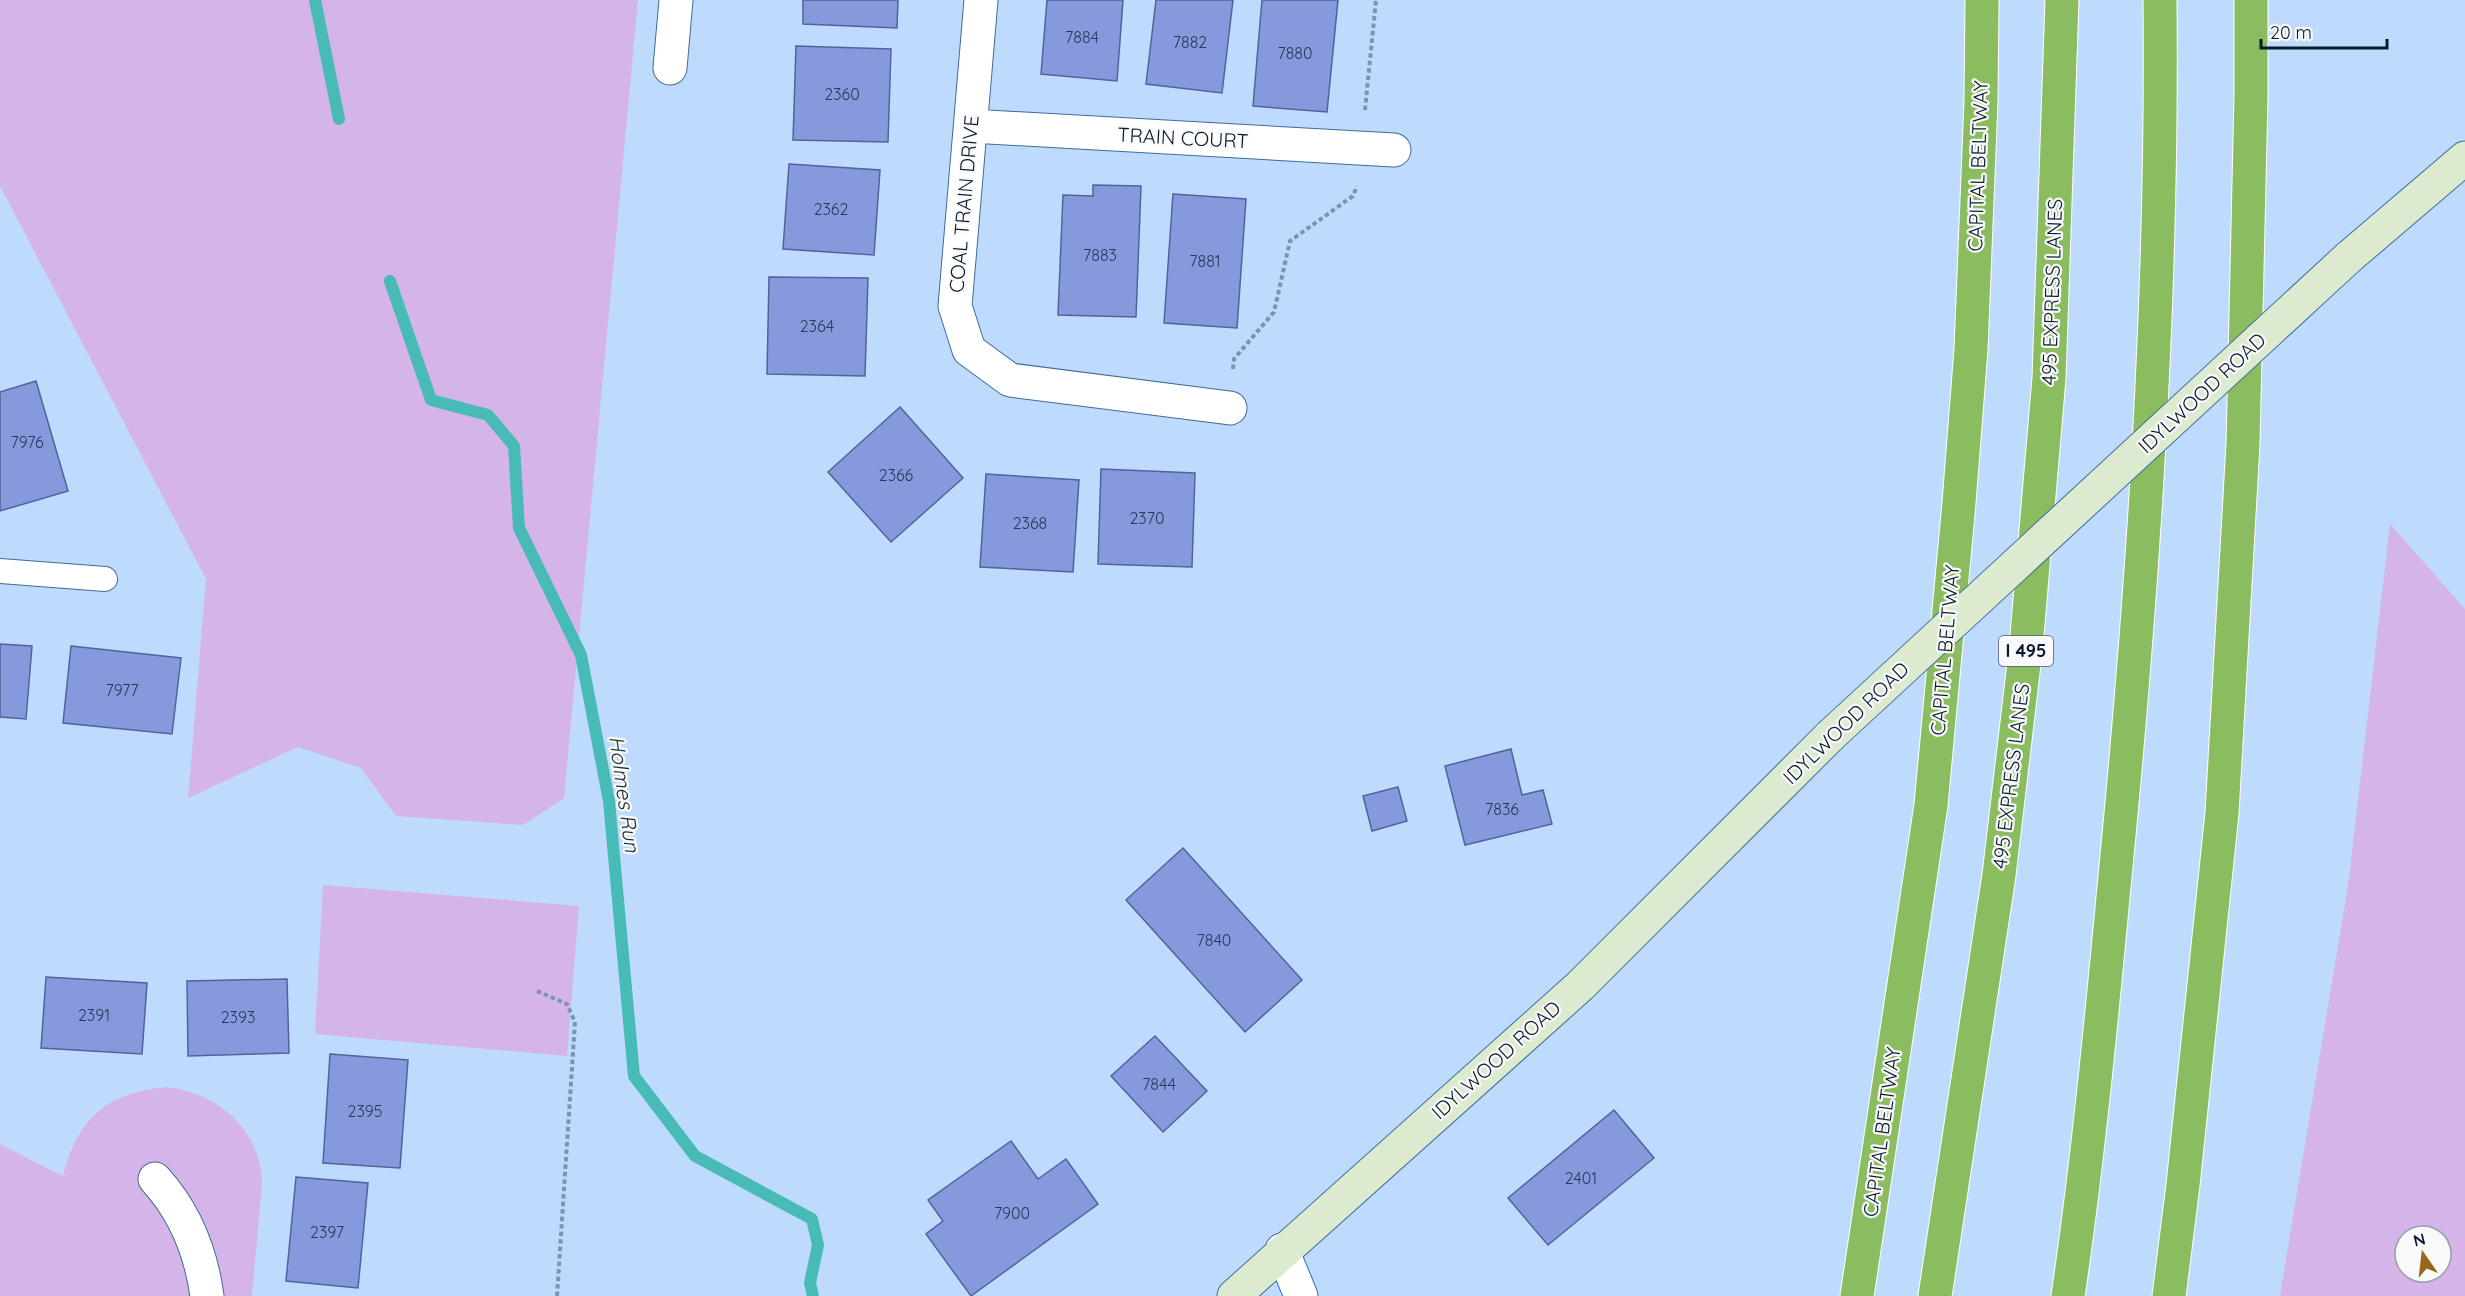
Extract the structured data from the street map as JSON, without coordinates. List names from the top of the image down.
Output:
{
  "streets": {
    "highway": ["CAPITAL BELTWAY", "495 EXPRESS LANES", "I 495"],
    "main road": ["IDYLWOOD ROAD"],
    "street": ["TRAIN COURT", "COAL TRAIN DRIVE"]
  },
  "crossings": [
    ["TRAIN COURT", "COAL TRAIN DRIVE"]
  ],
  "water": ["Holmes Run"],
  "house_numbers": [
    "7884",
    "7882",
    "7880",
    "2360",
    "2362",
    "7883",
    "7881",
    "2364",
    "7976",
    "2366",
    "2370",
    "2368",
    "7977",
    "7836",
    "7840",
    "2391",
    "2393",
    "7844",
    "2395",
    "2401",
    "7900",
    "2397"
  ],
  "scale_bar": "20 m",
  "north": "top"
}
